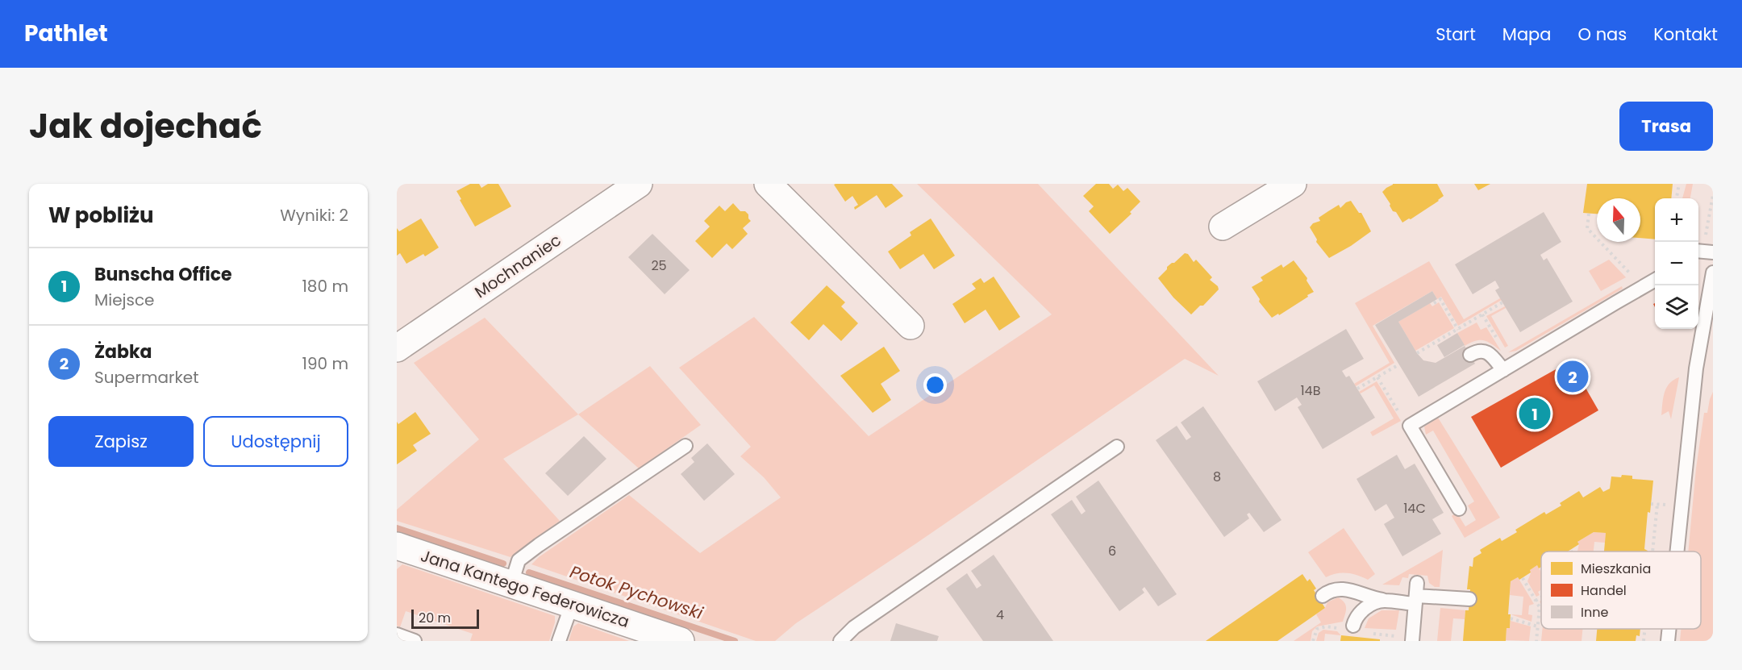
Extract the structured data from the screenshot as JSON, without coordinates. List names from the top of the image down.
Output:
{
  "streets": {
    "street": ["Mochnaniec", "Jana Kantego Federowicza"]
  },
  "water": ["Potok Pychowski"],
  "house_numbers": [
    "25",
    "14B",
    "8",
    "14C",
    "6",
    "4"
  ],
  "legend": ["Mieszkania", "Handel", "Inne"],
  "scale_bar": "20 m",
  "north": "top",
  "page": {
    "header": "Pathlet",
    "nav": [
      "Start",
      "Mapa",
      "O nas",
      "Kontakt"
    ],
    "title": "Jak dojechać",
    "buttons": [
      "Trasa",
      ["Zapisz", "Udostępnij"]
    ],
    "heading": ["W pobliżu", "Wyniki: 2"],
    "map_buttons": ["+", "−"],
    "list": [
      {
        "mark": "1",
        "name": "Bunscha Office",
        "note": "Miejsce",
        "value": "180 m"
      },
      {
        "mark": "2",
        "name": "Żabka",
        "note": "Supermarket",
        "value": "190 m"
      }
    ],
    "pins": ["2", "1"],
    "scale": "20 m"
  }
}
